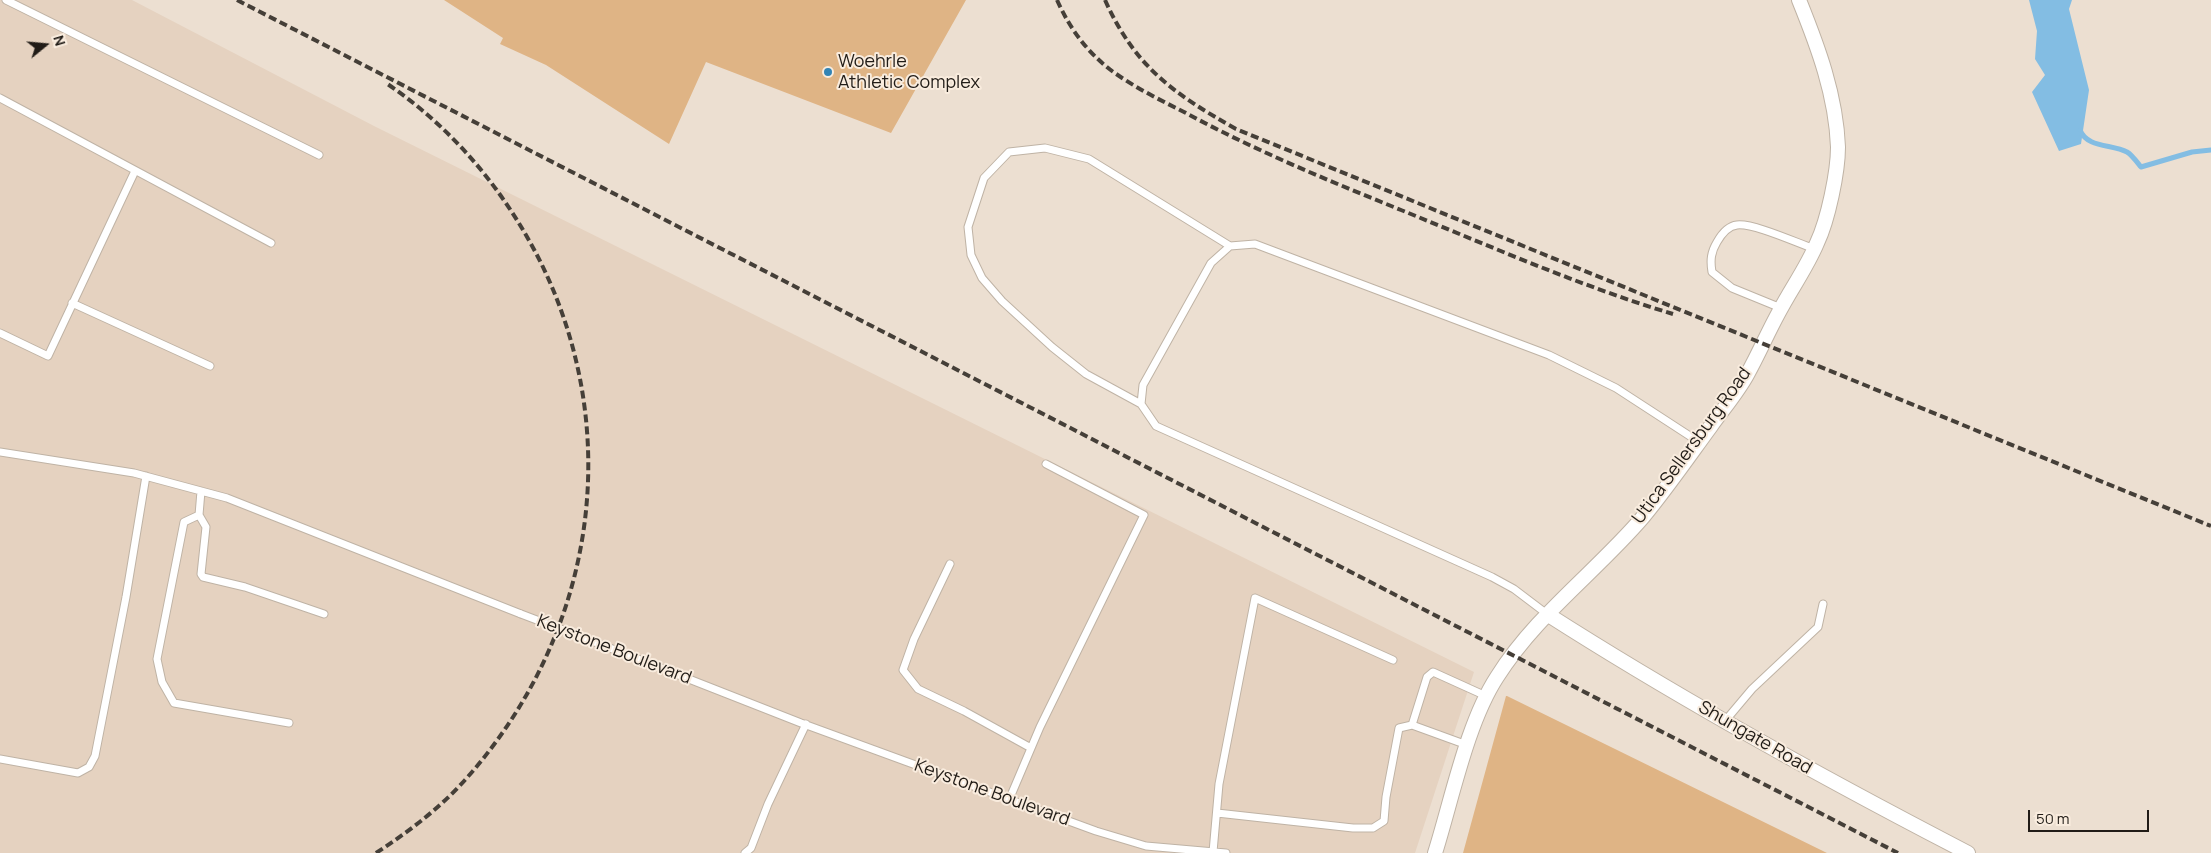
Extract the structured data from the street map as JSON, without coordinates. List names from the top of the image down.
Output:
{
  "streets": {
    "street": ["Utica Sellersburg Road", "Shungate Road"],
    "lane": ["Keystone Boulevard"]
  },
  "crossings": [
    ["Utica Sellersburg Road", "Shungate Road"]
  ],
  "places": ["Woehrle Athletic Complex"],
  "scale_bar": "50 m",
  "north": "right"
}
